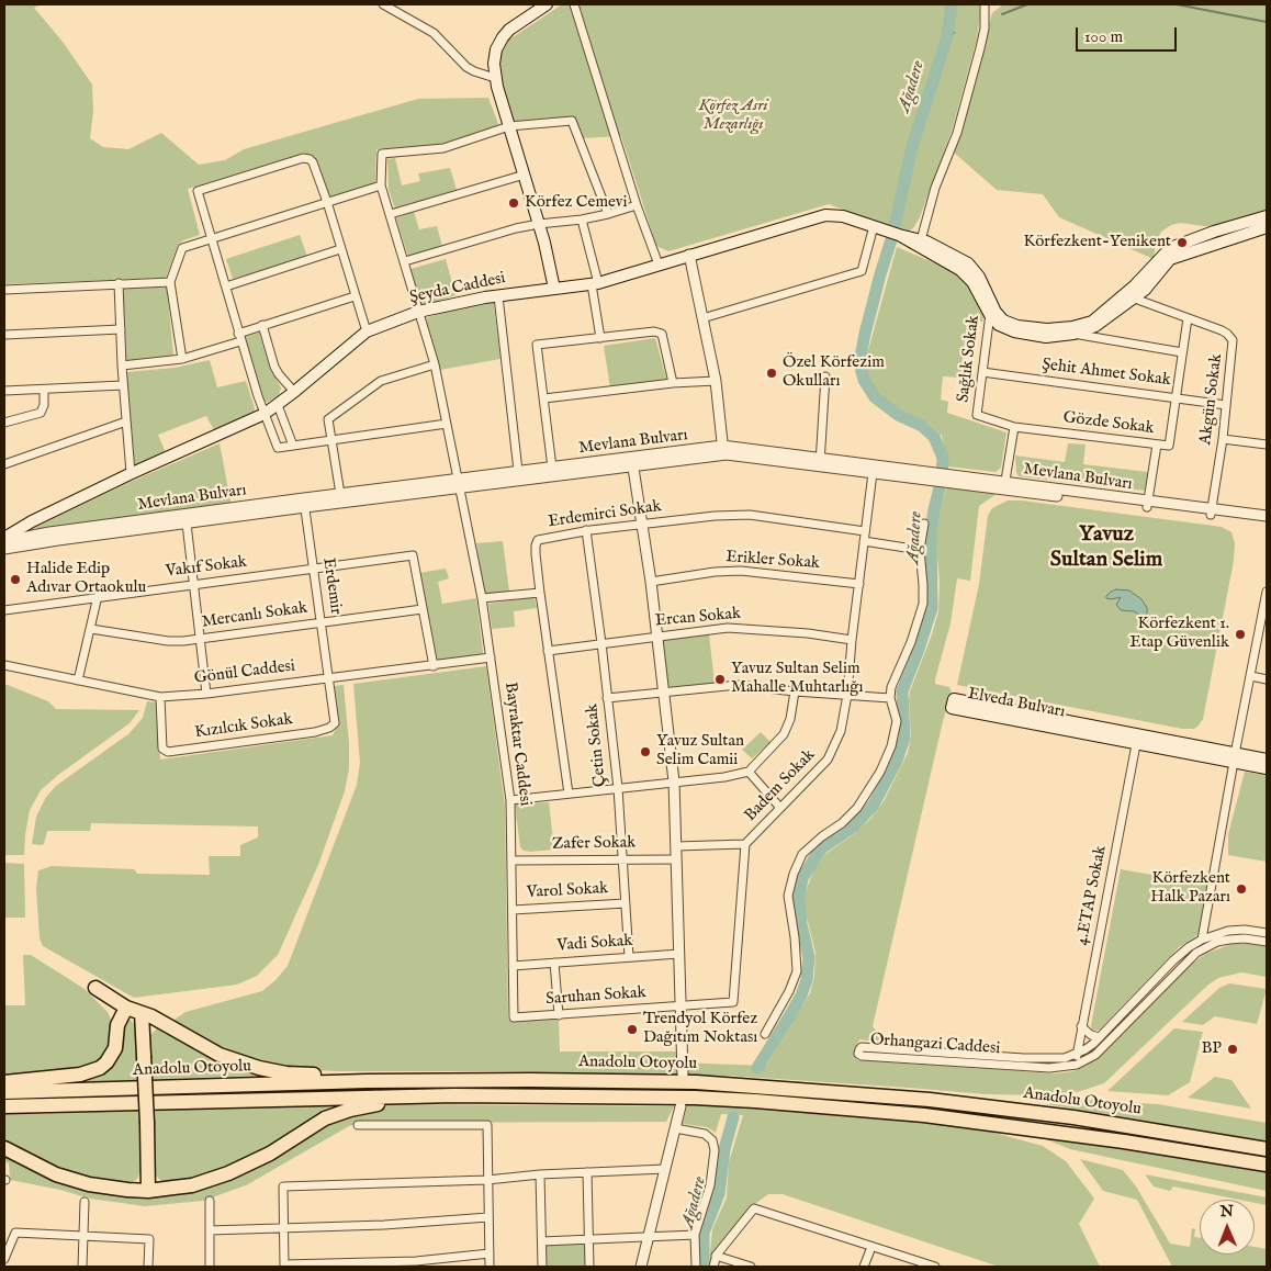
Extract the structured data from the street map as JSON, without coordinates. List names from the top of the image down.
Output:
{
  "streets": {
    "highway": ["Anadolu Otoyolu"],
    "main road": ["Şeyda Caddesi", "Elveda Bulvarı"],
    "street": [
      "Sağlık Sokak",
      "Şehit Ahmet Sokak",
      "Akgün Sokak",
      "Gözde Sokak",
      "Mevlana Bulvarı",
      "Erdemirci Sokak",
      "Erikler Sokak",
      "Vakıf Sokak",
      "Erdemir",
      "Mercanlı Sokak",
      "Ercan Sokak",
      "Gönül Caddesi",
      "Kızılcık Sokak",
      "Bayraktar Caddesi",
      "Çetin Sokak",
      "Badem Sokak",
      "Zafer Sokak",
      "Varol Sokak",
      "4.ETAP Sokak",
      "Vadi Sokak",
      "Saruhan Sokak",
      "Orhangazi Caddesi"
    ]
  },
  "crossings": [
    ["Şeyda Caddesi", "Sağlık Sokak"],
    ["Şeyda Caddesi", "Akgün Sokak"],
    ["Şeyda Caddesi", "Mevlana Bulvarı"],
    ["Şeyda Caddesi", "Bayraktar Caddesi"],
    ["Sağlık Sokak", "Şehit Ahmet Sokak"],
    ["Sağlık Sokak", "Gözde Sokak"],
    ["Şehit Ahmet Sokak", "Akgün Sokak"],
    ["Şehit Ahmet Sokak", "Gözde Sokak"],
    ["Akgün Sokak", "Gözde Sokak"],
    ["Akgün Sokak", "Mevlana Bulvarı"],
    ["Mevlana Bulvarı", "Erdemir"],
    ["Mevlana Bulvarı", "Bayraktar Caddesi"],
    ["Mevlana Bulvarı", "Badem Sokak"],
    ["Erdemirci Sokak", "Ercan Sokak"],
    ["Erdemirci Sokak", "Çetin Sokak"],
    ["Erdemirci Sokak", "Badem Sokak"],
    ["Erikler Sokak", "Badem Sokak"],
    ["Vakıf Sokak", "Erdemir"],
    ["Vakıf Sokak", "Mercanlı Sokak"],
    ["Erdemir", "Mercanlı Sokak"],
    ["Erdemir", "Gönül Caddesi"],
    ["Erdemir", "Kızılcık Sokak"],
    ["Ercan Sokak", "Çetin Sokak"],
    ["Ercan Sokak", "Badem Sokak"],
    ["Gönül Caddesi", "Kızılcık Sokak"],
    ["Gönül Caddesi", "Bayraktar Caddesi"],
    ["Elveda Bulvarı", "4.ETAP Sokak"],
    ["Bayraktar Caddesi", "Zafer Sokak"],
    ["Bayraktar Caddesi", "Varol Sokak"],
    ["Bayraktar Caddesi", "Vadi Sokak"],
    ["Bayraktar Caddesi", "Saruhan Sokak"],
    ["Çetin Sokak", "Zafer Sokak"],
    ["Çetin Sokak", "Varol Sokak"],
    ["Çetin Sokak", "Vadi Sokak"],
    ["Badem Sokak", "Saruhan Sokak"],
    ["4.ETAP Sokak", "Orhangazi Caddesi"]
  ],
  "districts": ["Yavuz Sultan Selim"],
  "water": ["Ağadere"],
  "parks": ["Körfez Asri Mezarlığı"],
  "places": [
    "Körfez Cemevi",
    "Körfezkent-Yenikent",
    "Özel Körfezim Okulları",
    "Halide Edip Adıvar Ortaokulu",
    "Körfezkent 1. Etap Güvenlik",
    "Yavuz Sultan Selim Mahalle Muhtarlığı",
    "Yavuz Sultan Selim Camii",
    "Körfezkent Halk Pazarı",
    "Trendyol Körfez Dağıtım Noktası",
    "BP"
  ],
  "scale_bar": "100 m",
  "north": "top"
}
